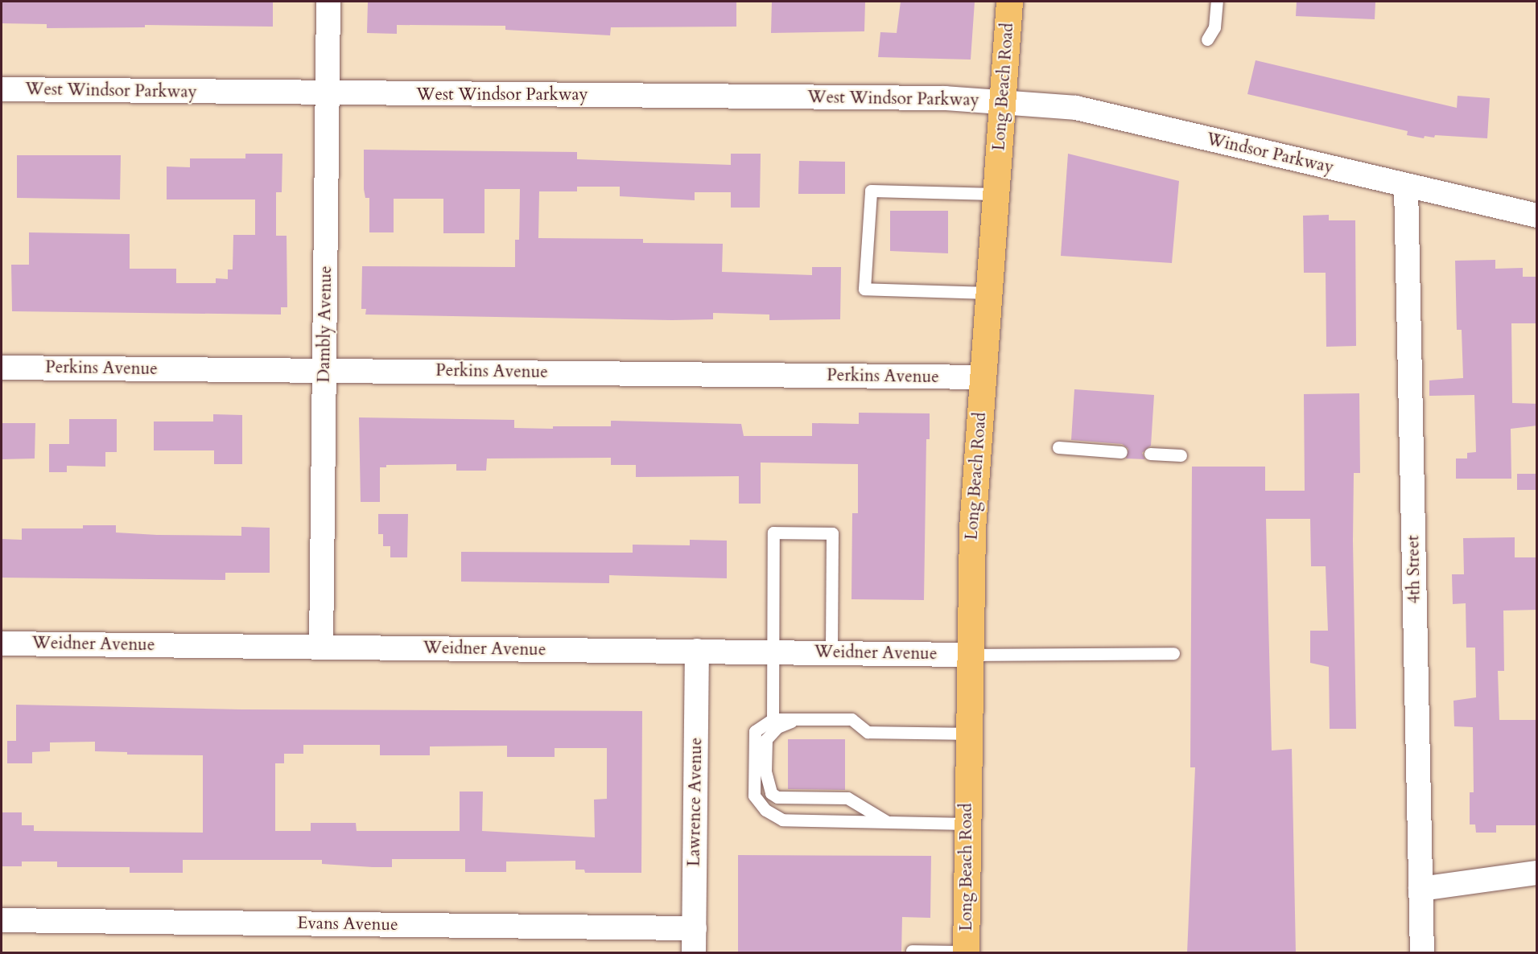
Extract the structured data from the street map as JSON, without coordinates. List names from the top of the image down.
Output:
{
  "streets": {
    "main road": ["Long Beach Road"],
    "street": [
      "West Windsor Parkway",
      "Windsor Parkway",
      "Dambly Avenue",
      "Perkins Avenue",
      "4th Street",
      "Weidner Avenue",
      "Lawrence Avenue",
      "Evans Avenue"
    ]
  },
  "crossings": [
    ["Long Beach Road", "West Windsor Parkway"],
    ["Long Beach Road", "Windsor Parkway"],
    ["Long Beach Road", "Perkins Avenue"],
    ["Long Beach Road", "Weidner Avenue"],
    ["West Windsor Parkway", "Windsor Parkway"],
    ["West Windsor Parkway", "Dambly Avenue"],
    ["Windsor Parkway", "4th Street"],
    ["Dambly Avenue", "Perkins Avenue"],
    ["Dambly Avenue", "Weidner Avenue"],
    ["Weidner Avenue", "Lawrence Avenue"],
    ["Lawrence Avenue", "Evans Avenue"]
  ]
}
